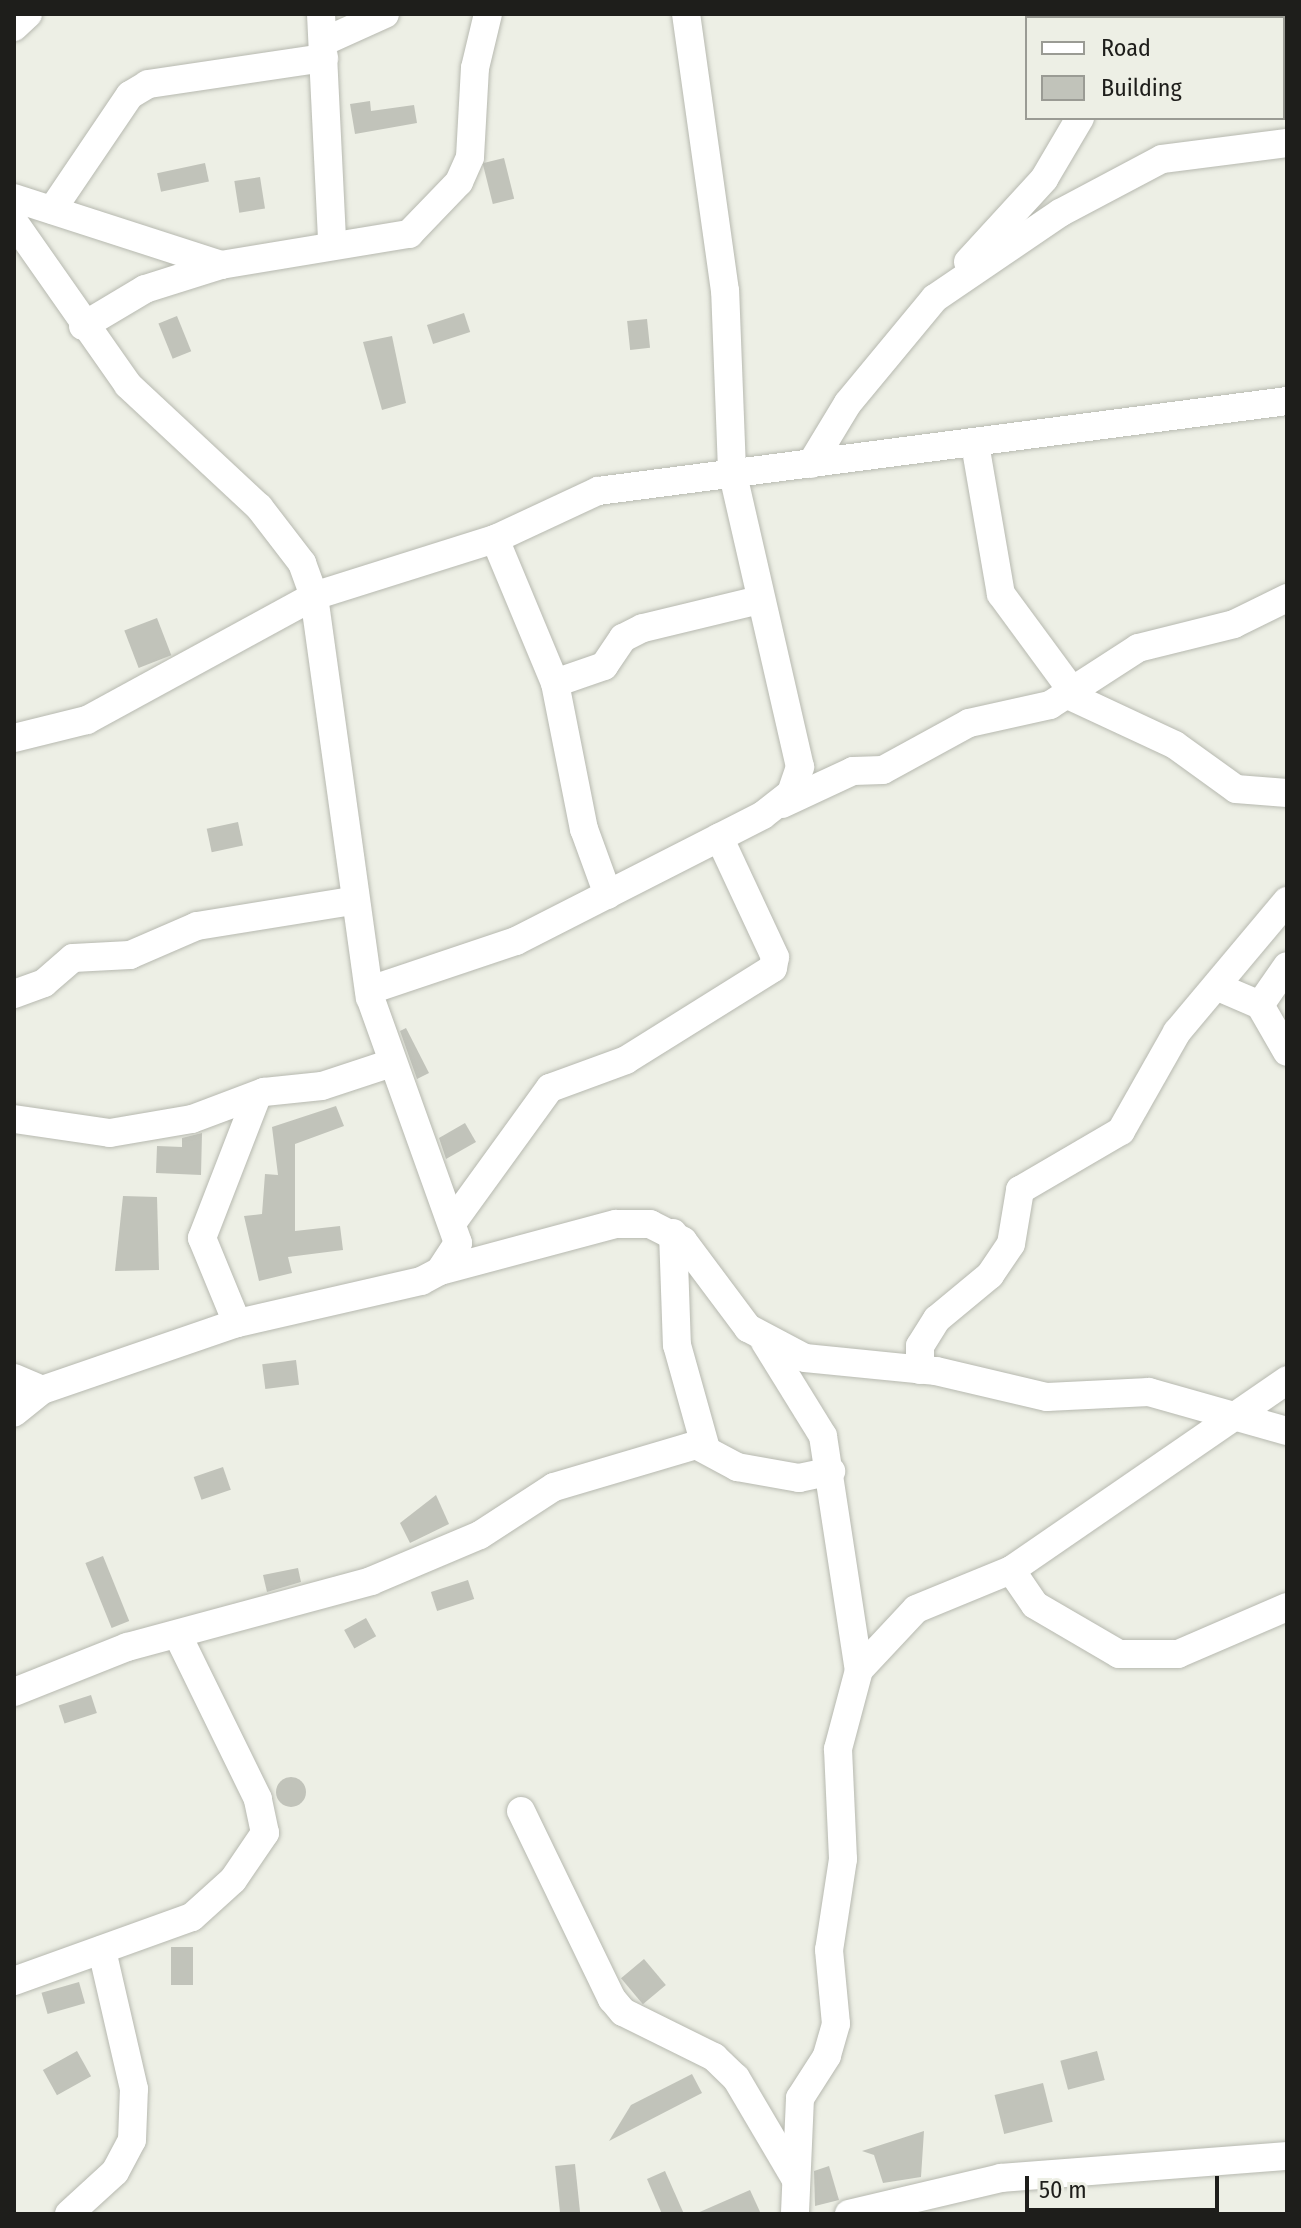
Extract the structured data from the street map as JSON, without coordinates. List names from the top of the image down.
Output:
{
  "legend": ["Road", "Building"],
  "scale_bar": "50 m"
}
